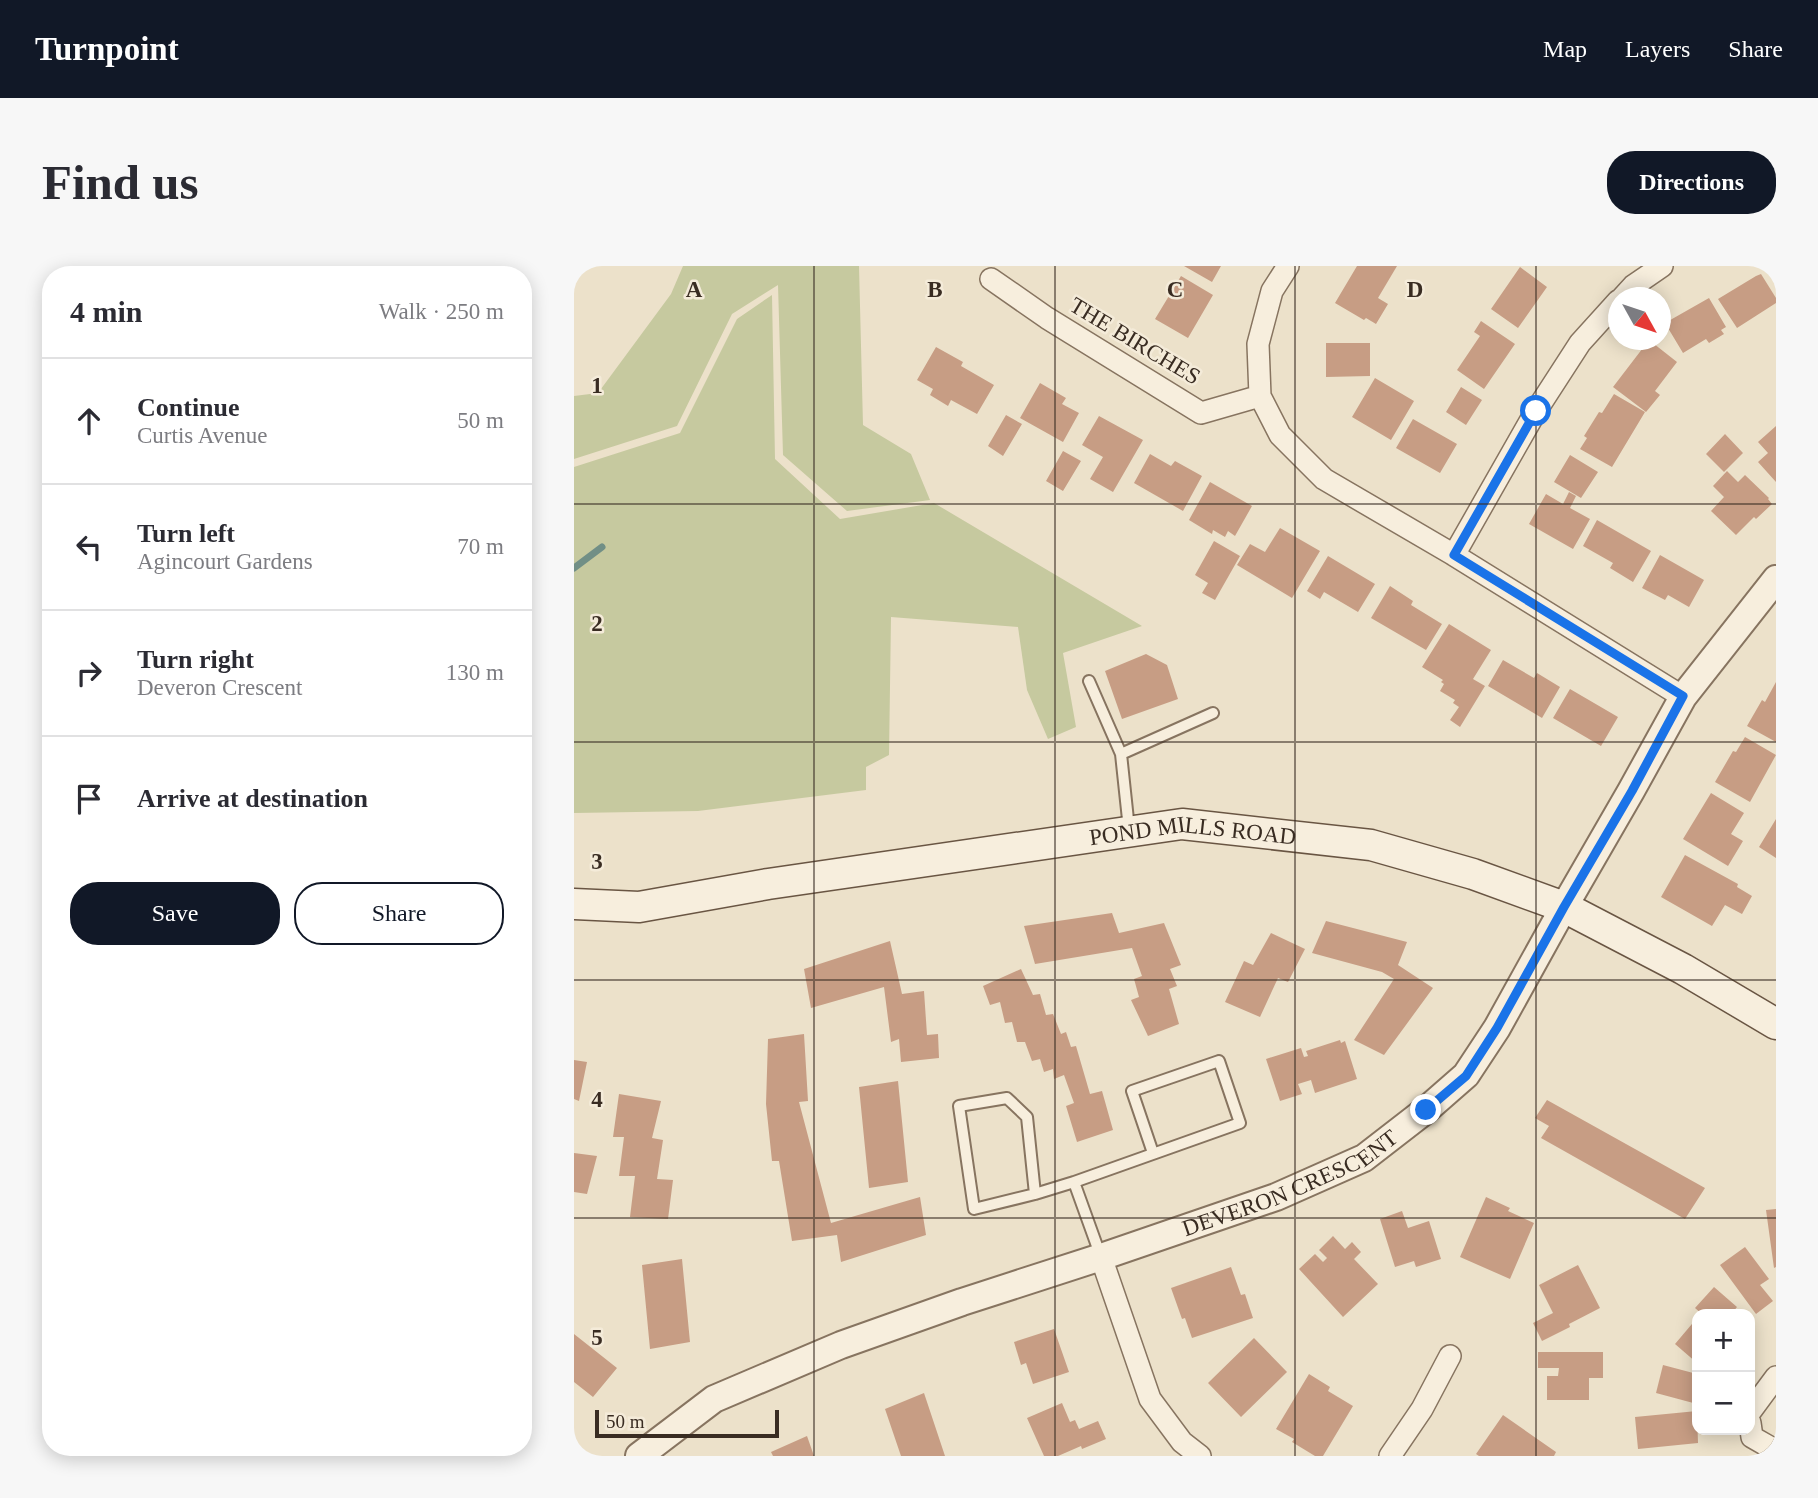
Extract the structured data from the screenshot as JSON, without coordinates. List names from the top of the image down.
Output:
{
  "streets": {
    "main road": ["POND MILLS ROAD"],
    "street": ["THE BIRCHES", "DEVERON CRESCENT"]
  },
  "crossings": [
    ["POND MILLS ROAD", "DEVERON CRESCENT"]
  ],
  "scale_bar": "50 m",
  "north": "bottom right",
  "page": {
    "header": "Turnpoint",
    "nav": ["Map", "Layers", "Share"],
    "buttons": [
      "Directions",
      ["Save", "Share"]
    ],
    "title": "Find us",
    "heading": ["4 min", "Walk · 250 m"],
    "list": [
      ["Continue", "Curtis Avenue", "50 m"],
      ["Turn left", "Agincourt Gardens", "70 m"],
      ["Turn right", "Deveron Crescent", "130 m"],
      "Arrive at destination"
    ],
    "map_buttons": ["+", "−"],
    "scale": "50 m"
  },
  "grid": {
    "columns": [
      "A",
      "B",
      "C",
      "D"
    ],
    "rows": [
      "1",
      "2",
      "3",
      "4",
      "5"
    ]
  }
}
